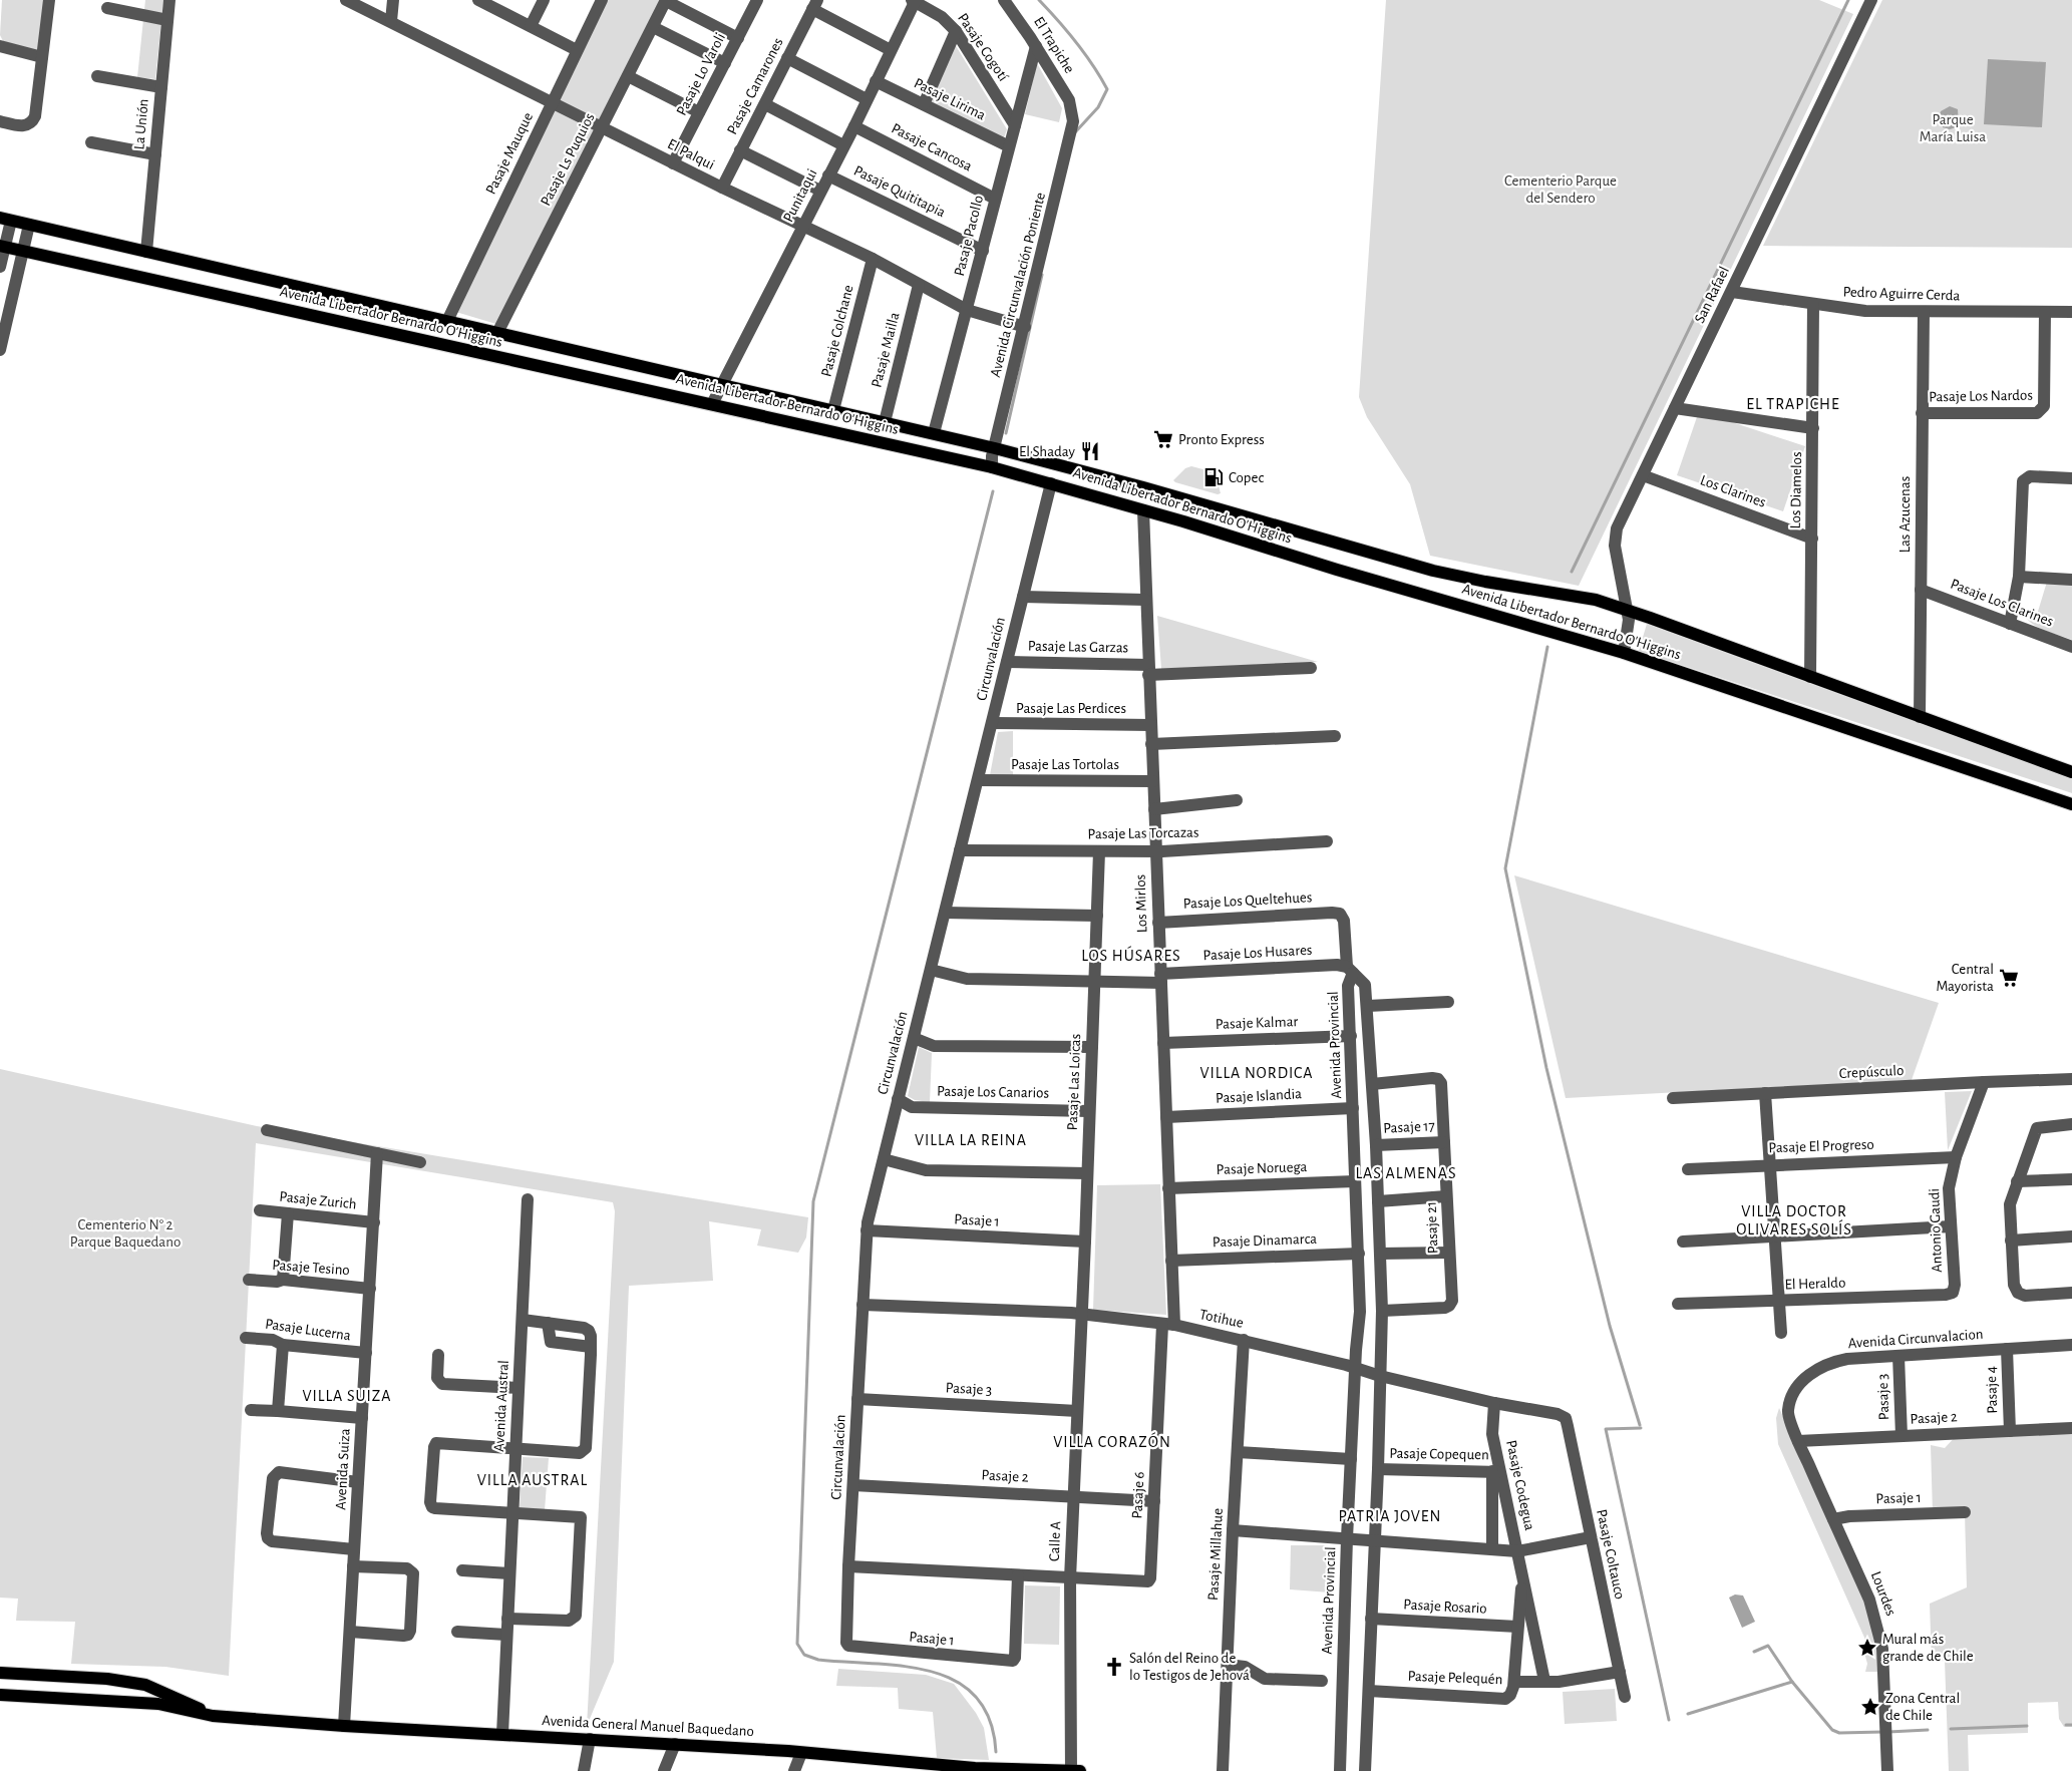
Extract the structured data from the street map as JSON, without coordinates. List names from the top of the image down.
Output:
{
  "streets": {
    "main road": ["Avenida Libertador Bernardo O'Higgins", "Avenida General Manuel Baquedano"],
    "street": [
      "El Trapiche",
      "Pasaje Cogotí",
      "Pasaje Lo Varoli",
      "Pasaje Camarones",
      "Pasaje Lirima",
      "La Unión",
      "Pasaje Cancosa",
      "Pasaje Mauque",
      "El Palqui",
      "Pasaje Ls Puquios",
      "Pasaje Quititapia",
      "Punitaqui",
      "Pasaje Pacollo",
      "Avenida Circunvalación Poniente",
      "Pedro Aguirre Cerda",
      "San Rafael",
      "Pasaje Colchane",
      "Pasaje Mailla",
      "Pasaje Los Nardos",
      "Los Diamelos",
      "Los Clarines",
      "Las Azucenas",
      "Pasaje Los Clarines",
      "Pasaje Las Garzas",
      "Circunvalación",
      "Pasaje Las Perdices",
      "Pasaje Las Tortolas",
      "Pasaje Las Torcazas",
      "Pasaje Los Queltehues",
      "Los Mirlos",
      "Pasaje Los Husares",
      "Pasaje Kalmar",
      "Avenida Provincial",
      "Crepúsculo",
      "Pasaje Las Loicas",
      "Pasaje Los Canarios",
      "Pasaje Islandia",
      "Pasaje 17",
      "Pasaje El Progreso",
      "Pasaje Noruega",
      "Pasaje Zurich",
      "Pasaje 1",
      "Pasaje 21",
      "Antonio Gaudi",
      "Pasaje Dinamarca",
      "Pasaje Tesino",
      "El Heraldo",
      "Totihue",
      "Pasaje Lucerna",
      "Avenida Circunvalacion",
      "Pasaje 3",
      "Pasaje 4",
      "Avenida Austral",
      "Pasaje 2",
      "Pasaje Copequen",
      "Avenida Suiza",
      "Pasaje Codegua",
      "Pasaje 6",
      "Calle A",
      "Pasaje Millahue",
      "Pasaje Coltauco",
      "Lourdes",
      "Pasaje Rosario",
      "Pasaje Pelequén"
    ]
  },
  "crossings": [
    ["El Trapiche", "Pasaje Pacollo"],
    ["El Trapiche", "Avenida Circunvalación Poniente"],
    ["Pasaje Cogotí", "Punitaqui"],
    ["Pasaje Cogotí", "Pasaje Pacollo"],
    ["Pasaje Lo Varoli", "El Palqui"],
    ["Pasaje Camarones", "El Palqui"],
    ["Pasaje Lirima", "Punitaqui"],
    ["Pasaje Lirima", "Pasaje Pacollo"],
    ["La Unión", "Avenida Libertador Bernardo O'Higgins"],
    ["Pasaje Cancosa", "Punitaqui"],
    ["Pasaje Cancosa", "Pasaje Pacollo"],
    ["Pasaje Mauque", "El Palqui"],
    ["Pasaje Mauque", "Avenida Libertador Bernardo O'Higgins"],
    ["El Palqui", "Pasaje Ls Puquios"],
    ["El Palqui", "Punitaqui"],
    ["El Palqui", "Pasaje Pacollo"],
    ["El Palqui", "Avenida Circunvalación Poniente"],
    ["El Palqui", "Pasaje Colchane"],
    ["El Palqui", "Pasaje Mailla"],
    ["Pasaje Ls Puquios", "Avenida Libertador Bernardo O'Higgins"],
    ["Pasaje Quititapia", "Punitaqui"],
    ["Pasaje Quititapia", "Pasaje Pacollo"],
    ["Punitaqui", "Avenida Libertador Bernardo O'Higgins"],
    ["Pasaje Pacollo", "Avenida Libertador Bernardo O'Higgins"],
    ["Avenida Circunvalación Poniente", "Avenida Libertador Bernardo O'Higgins"],
    ["Pedro Aguirre Cerda", "San Rafael"],
    ["Pedro Aguirre Cerda", "Pasaje Los Nardos"],
    ["Pedro Aguirre Cerda", "Los Diamelos"],
    ["Pedro Aguirre Cerda", "Las Azucenas"],
    ["San Rafael", "Avenida Libertador Bernardo O'Higgins"],
    ["San Rafael", "Los Clarines"],
    ["Avenida Libertador Bernardo O'Higgins", "Pasaje Colchane"],
    ["Avenida Libertador Bernardo O'Higgins", "Pasaje Mailla"],
    ["Avenida Libertador Bernardo O'Higgins", "Los Diamelos"],
    ["Avenida Libertador Bernardo O'Higgins", "Las Azucenas"],
    ["Avenida Libertador Bernardo O'Higgins", "Circunvalación"],
    ["Avenida Libertador Bernardo O'Higgins", "Los Mirlos"],
    ["Pasaje Los Nardos", "Las Azucenas"],
    ["Los Diamelos", "Los Clarines"],
    ["Las Azucenas", "Pasaje Los Clarines"],
    ["Pasaje Las Garzas", "Circunvalación"],
    ["Pasaje Las Garzas", "Los Mirlos"],
    ["Circunvalación", "Pasaje Las Perdices"],
    ["Circunvalación", "Pasaje Las Tortolas"],
    ["Circunvalación", "Pasaje Las Torcazas"],
    ["Circunvalación", "Pasaje Los Husares"],
    ["Circunvalación", "Pasaje Los Canarios"],
    ["Circunvalación", "Pasaje 1"],
    ["Circunvalación", "Totihue"],
    ["Circunvalación", "Pasaje 3"],
    ["Circunvalación", "Pasaje 2"],
    ["Pasaje Las Perdices", "Los Mirlos"],
    ["Pasaje Las Tortolas", "Los Mirlos"],
    ["Pasaje Las Torcazas", "Los Mirlos"],
    ["Pasaje Las Torcazas", "Pasaje Las Loicas"],
    ["Pasaje Los Queltehues", "Los Mirlos"],
    ["Pasaje Los Queltehues", "Pasaje Los Husares"],
    ["Pasaje Los Queltehues", "Avenida Provincial"],
    ["Los Mirlos", "Pasaje Los Husares"],
    ["Los Mirlos", "Pasaje Kalmar"],
    ["Los Mirlos", "Pasaje Islandia"],
    ["Los Mirlos", "Pasaje Noruega"],
    ["Los Mirlos", "Pasaje Dinamarca"],
    ["Los Mirlos", "Totihue"],
    ["Los Mirlos", "Pasaje 6"],
    ["Pasaje Los Husares", "Avenida Provincial"],
    ["Pasaje Los Husares", "Pasaje Las Loicas"],
    ["Pasaje Kalmar", "Avenida Provincial"],
    ["Avenida Provincial", "Pasaje Islandia"],
    ["Avenida Provincial", "Pasaje 17"],
    ["Avenida Provincial", "Pasaje Noruega"],
    ["Avenida Provincial", "Pasaje 21"],
    ["Avenida Provincial", "Pasaje Dinamarca"],
    ["Avenida Provincial", "Totihue"],
    ["Avenida Provincial", "Pasaje Copequen"],
    ["Avenida Provincial", "Pasaje Rosario"],
    ["Avenida Provincial", "Pasaje Pelequén"],
    ["Crepúsculo", "Antonio Gaudi"],
    ["Pasaje Las Loicas", "Pasaje Los Canarios"],
    ["Pasaje Las Loicas", "Pasaje 1"],
    ["Pasaje Las Loicas", "Totihue"],
    ["Pasaje Las Loicas", "Calle A"],
    ["Pasaje 17", "Pasaje 21"],
    ["Pasaje El Progreso", "Antonio Gaudi"],
    ["Pasaje Zurich", "Avenida Suiza"],
    ["Pasaje 1", "Lourdes"],
    ["Antonio Gaudi", "El Heraldo"],
    ["Pasaje Tesino", "Avenida Suiza"],
    ["Totihue", "Pasaje Codegua"],
    ["Totihue", "Pasaje 6"],
    ["Totihue", "Calle A"],
    ["Totihue", "Pasaje Millahue"],
    ["Totihue", "Pasaje Coltauco"],
    ["Pasaje Lucerna", "Avenida Suiza"],
    ["Avenida Circunvalacion", "Pasaje 3"],
    ["Avenida Circunvalacion", "Pasaje 4"],
    ["Avenida Circunvalacion", "Pasaje 2"],
    ["Avenida Circunvalacion", "Lourdes"],
    ["Pasaje 3", "Pasaje 2"],
    ["Pasaje 3", "Calle A"],
    ["Pasaje 4", "Pasaje 2"],
    ["Avenida Austral", "Avenida General Manuel Baquedano"],
    ["Pasaje 2", "Pasaje 6"],
    ["Pasaje 2", "Calle A"],
    ["Pasaje 2", "Lourdes"],
    ["Pasaje Copequen", "Pasaje Codegua"],
    ["Avenida Suiza", "Avenida General Manuel Baquedano"],
    ["Pasaje Codegua", "Pasaje Rosario"],
    ["Pasaje Codegua", "Pasaje Pelequén"],
    ["Pasaje 6", "Calle A"],
    ["Calle A", "Avenida General Manuel Baquedano"],
    ["Pasaje Coltauco", "Pasaje Pelequén"]
  ],
  "districts": [
    "EL TRAPICHE",
    "LOS HÚSARES",
    "VILLA NORDICA",
    "VILLA LA REINA",
    "LAS ALMENAS",
    "VILLA DOCTOR OLIVARES SOLÍS",
    "VILLA SUIZA",
    "VILLA CORAZÓN",
    "VILLA AUSTRAL",
    "PATRIA JOVEN"
  ],
  "parks": ["Parque María Luisa", "Cementerio Parque del Sendero", "Cementerio N° 2 Parque Baquedano"],
  "places": {
    "supermarket": ["Pronto Express", "Central Mayorista"],
    "restaurant": ["El Shaday"],
    "fuel station": ["Copec"],
    "place": ["Mural más grande de Chile", "Zona Central de Chile"],
    "church": ["Salón del Reino de lo Testigos de Jehová"]
  }
}
